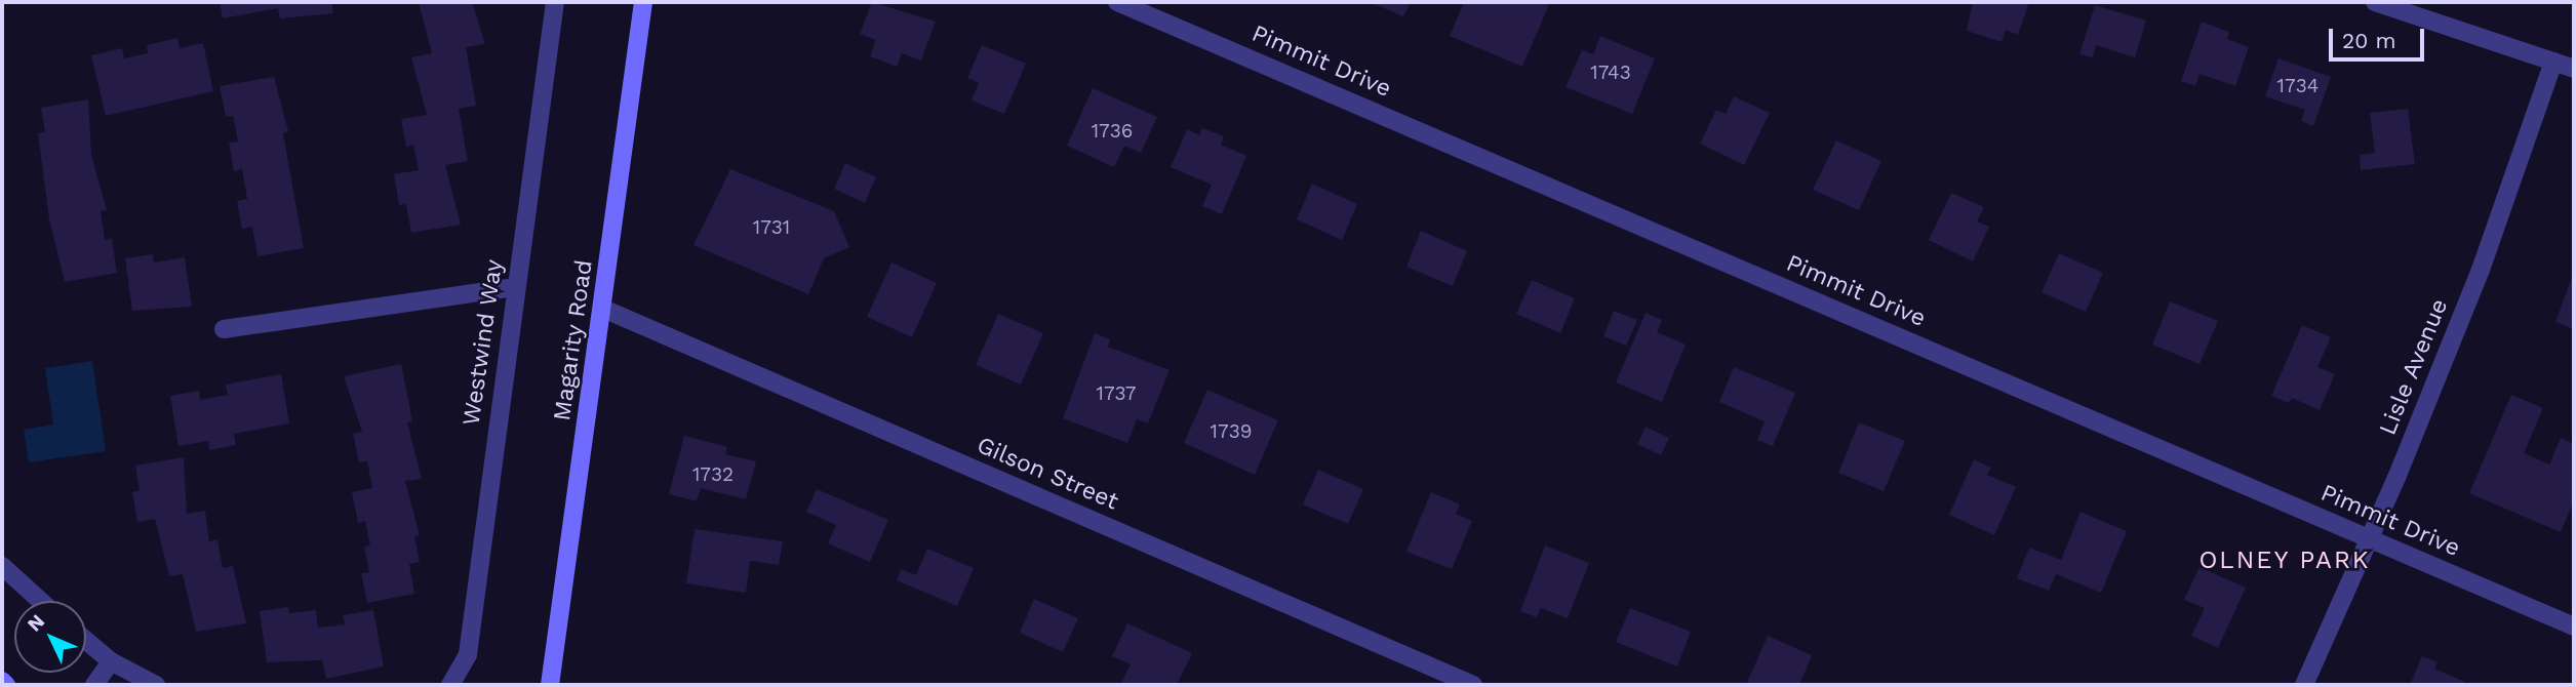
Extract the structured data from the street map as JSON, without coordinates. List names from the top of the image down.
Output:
{
  "streets": {
    "main road": ["Magarity Road"],
    "street": [
      "Pimmit Drive",
      "Westwind Way",
      "Lisle Avenue",
      "Gilson Street"
    ]
  },
  "crossings": [
    ["Pimmit Drive", "Lisle Avenue"],
    ["Magarity Road", "Gilson Street"]
  ],
  "districts": ["OLNEY PARK"],
  "house_numbers": [
    "1743",
    "1734",
    "1736",
    "1731",
    "1737",
    "1739",
    "1732"
  ],
  "scale_bar": "20 m",
  "north": "top left"
}
